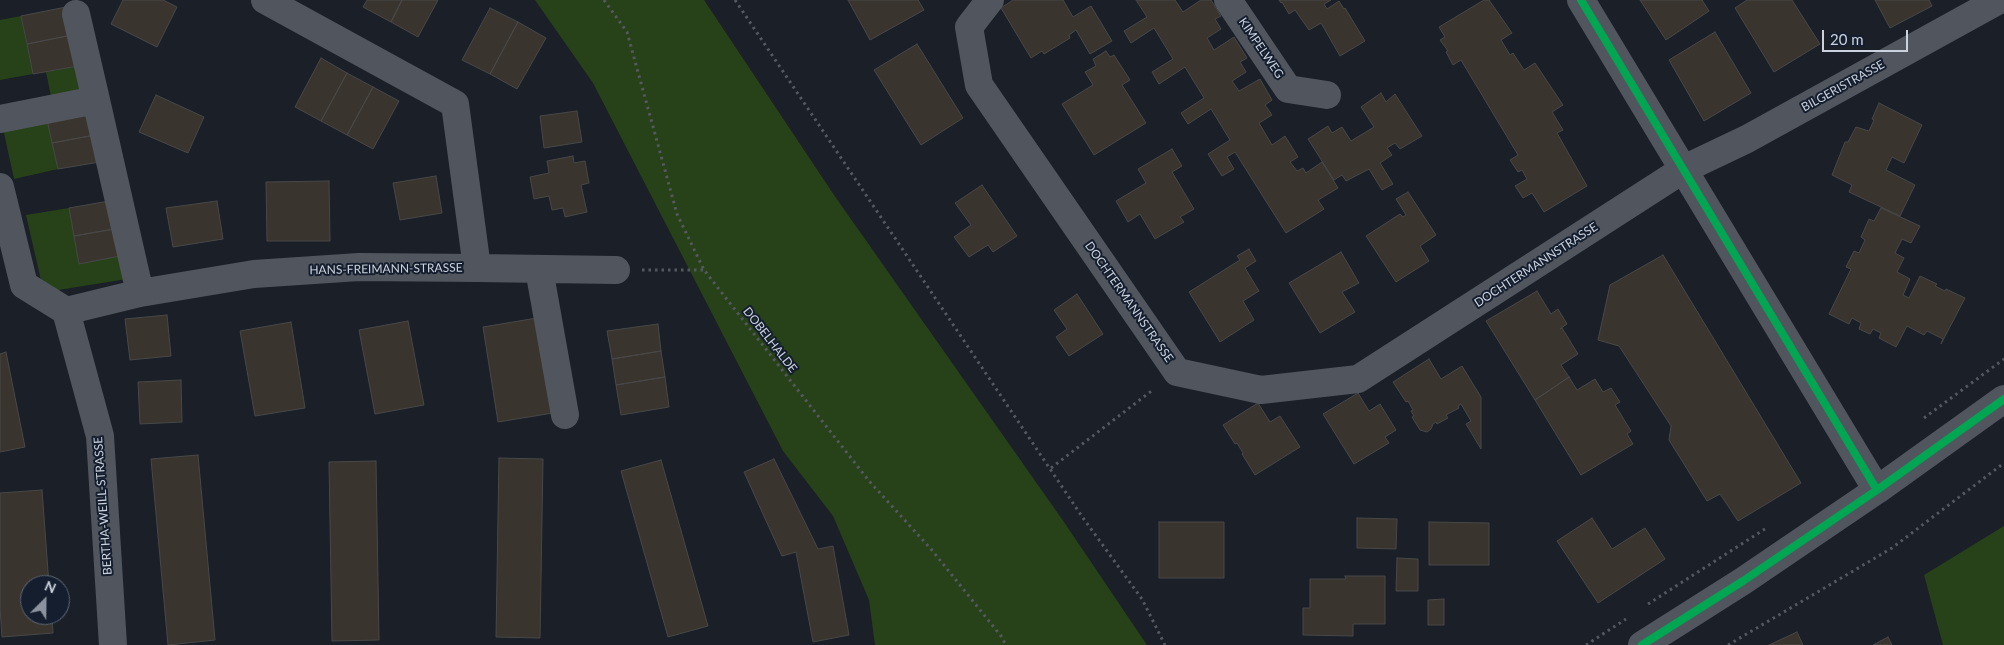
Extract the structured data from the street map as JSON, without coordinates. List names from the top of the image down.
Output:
{
  "streets": {
    "street": [
      "KIMPELWEG",
      "BILGERISTRASSE",
      "DOCHTERMANNSTRASSE",
      "HANS-FREIMANN-STRASSE",
      "BERTHA-WEILL-STRASSE"
    ],
    "path": ["DOBELHALDE"]
  },
  "crossings": [
    ["BILGERISTRASSE", "DOCHTERMANNSTRASSE"],
    ["HANS-FREIMANN-STRASSE", "BERTHA-WEILL-STRASSE"]
  ],
  "scale_bar": "20 m",
  "north": "top right"
}
